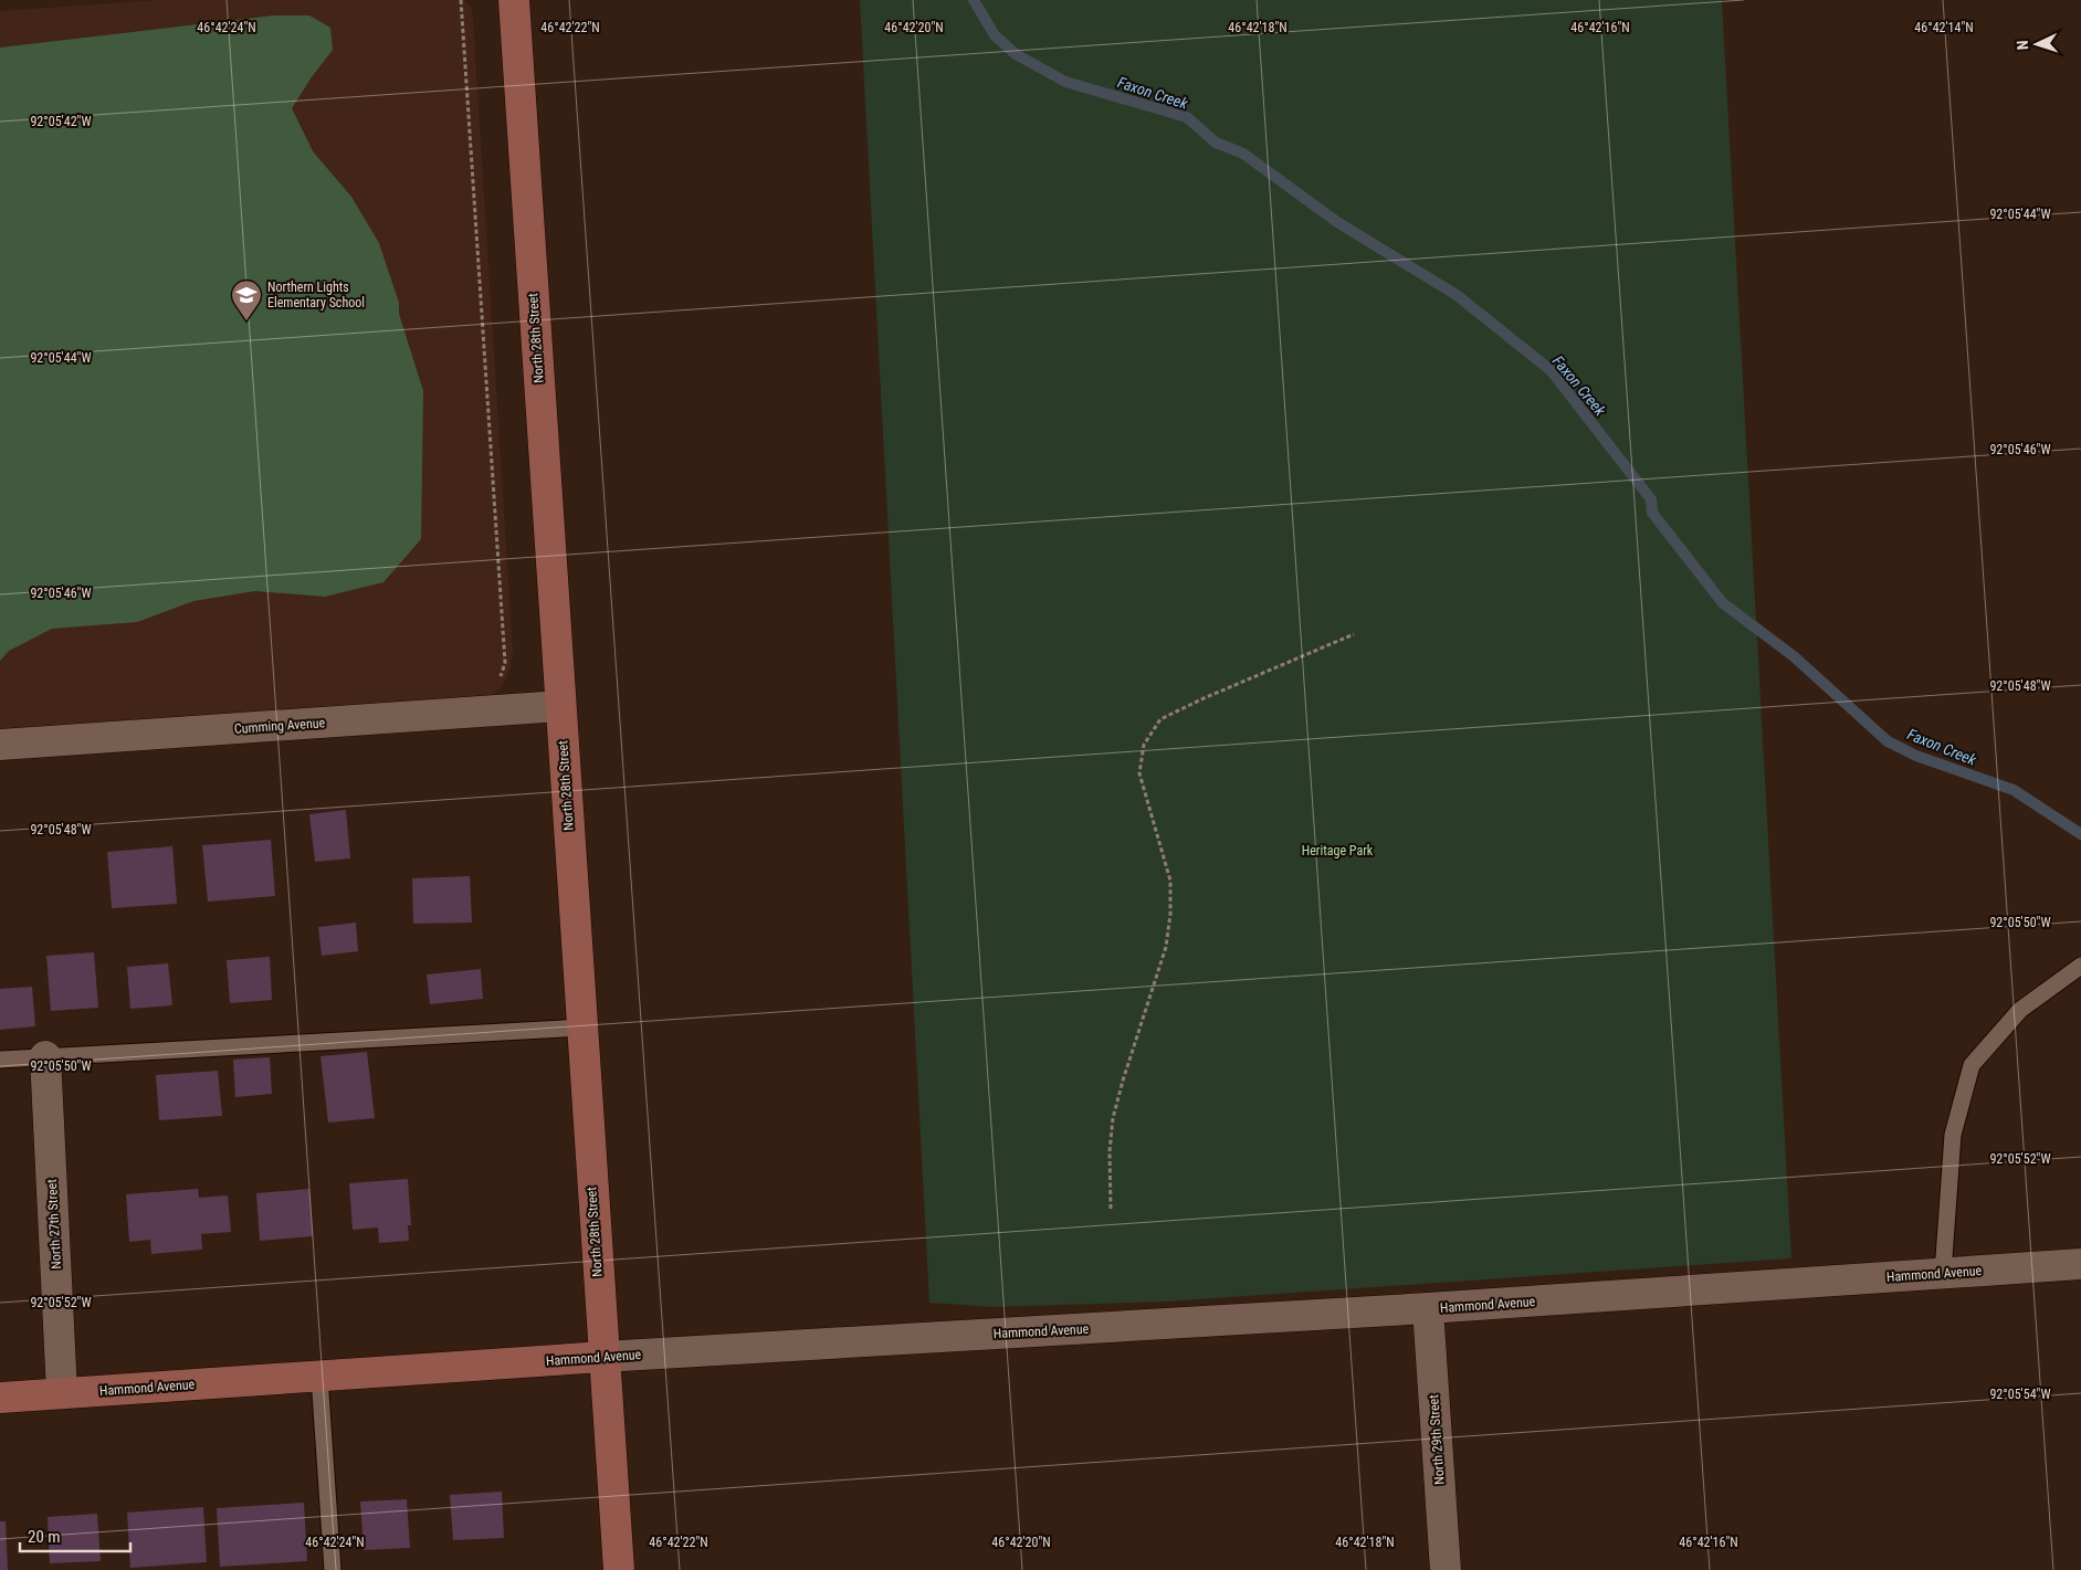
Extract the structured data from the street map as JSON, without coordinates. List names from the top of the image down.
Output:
{
  "streets": {
    "main road": ["North 28th Street", "Hammond Avenue"],
    "street": ["Cumming Avenue", "North 27th Street", "North 29th Street"]
  },
  "crossings": [
    ["North 28th Street", "Cumming Avenue"],
    ["North 28th Street", "Hammond Avenue"],
    ["North 27th Street", "Hammond Avenue"],
    ["Hammond Avenue", "North 29th Street"]
  ],
  "water": ["Faxon Creek"],
  "parks": ["Heritage Park"],
  "places": {
    "school or university": ["Northern Lights Elementary School"]
  },
  "scale_bar": "20 m",
  "north": "left",
  "coordinates": [
    "46°42'24\"N",
    "46°42'22\"N",
    "46°42'20\"N",
    "46°42'18\"N",
    "46°42'16\"N",
    "46°42'14\"N",
    "92°05'42\"W",
    "92°05'44\"W",
    "92°05'46\"W",
    "92°05'48\"W",
    "92°05'50\"W",
    "92°05'52\"W",
    "92°05'54\"W"
  ]
}
